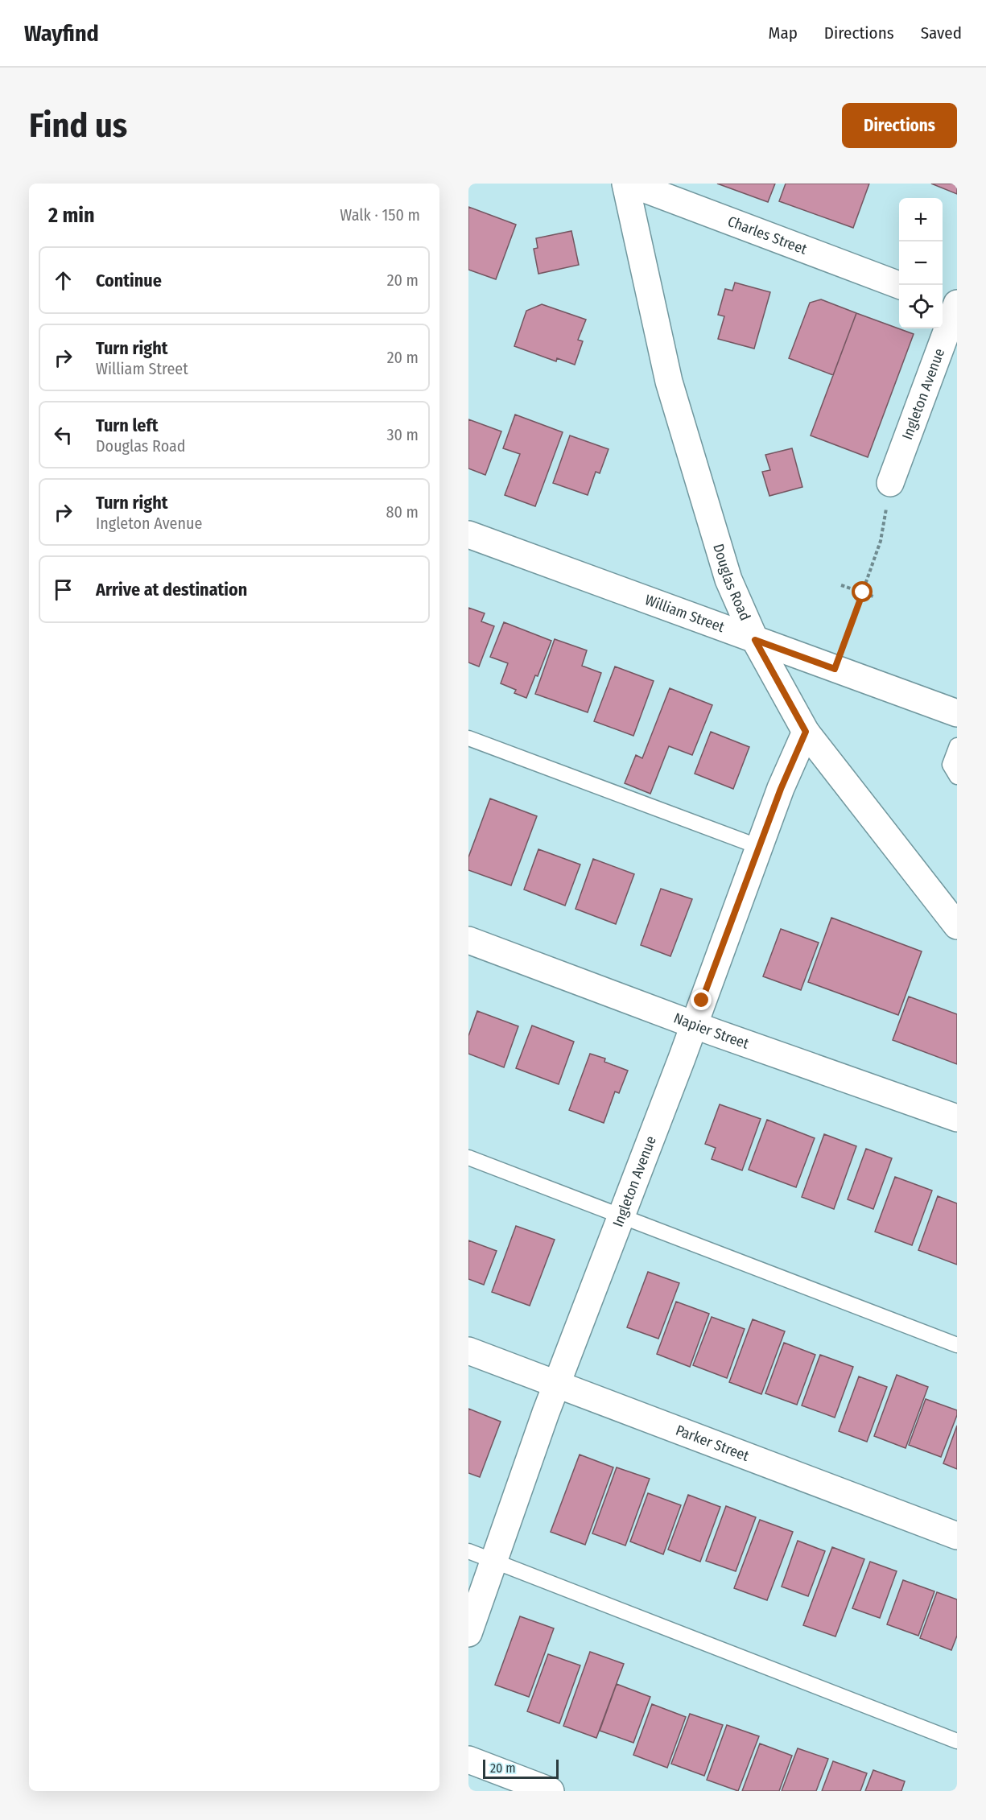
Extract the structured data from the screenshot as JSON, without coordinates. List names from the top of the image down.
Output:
{
  "streets": {
    "street": [
      "Charles Street",
      "Ingleton Avenue",
      "Douglas Road",
      "William Street",
      "Napier Street",
      "Parker Street"
    ]
  },
  "crossings": [
    ["Ingleton Avenue", "Douglas Road"],
    ["Ingleton Avenue", "Napier Street"],
    ["Ingleton Avenue", "Parker Street"],
    ["Douglas Road", "William Street"]
  ],
  "scale_bar": "20 m",
  "page": {
    "header": "Wayfind",
    "nav": ["Map", "Directions", "Saved"],
    "buttons": "Directions",
    "title": "Find us",
    "heading": ["2 min", "Walk · 150 m"],
    "map_buttons": ["+", "−"],
    "list": [
      ["Continue", "20 m"],
      ["Turn right", "William Street", "20 m"],
      ["Turn left", "Douglas Road", "30 m"],
      ["Turn right", "Ingleton Avenue", "80 m"],
      "Arrive at destination"
    ],
    "scale": "20 m"
  }
}
